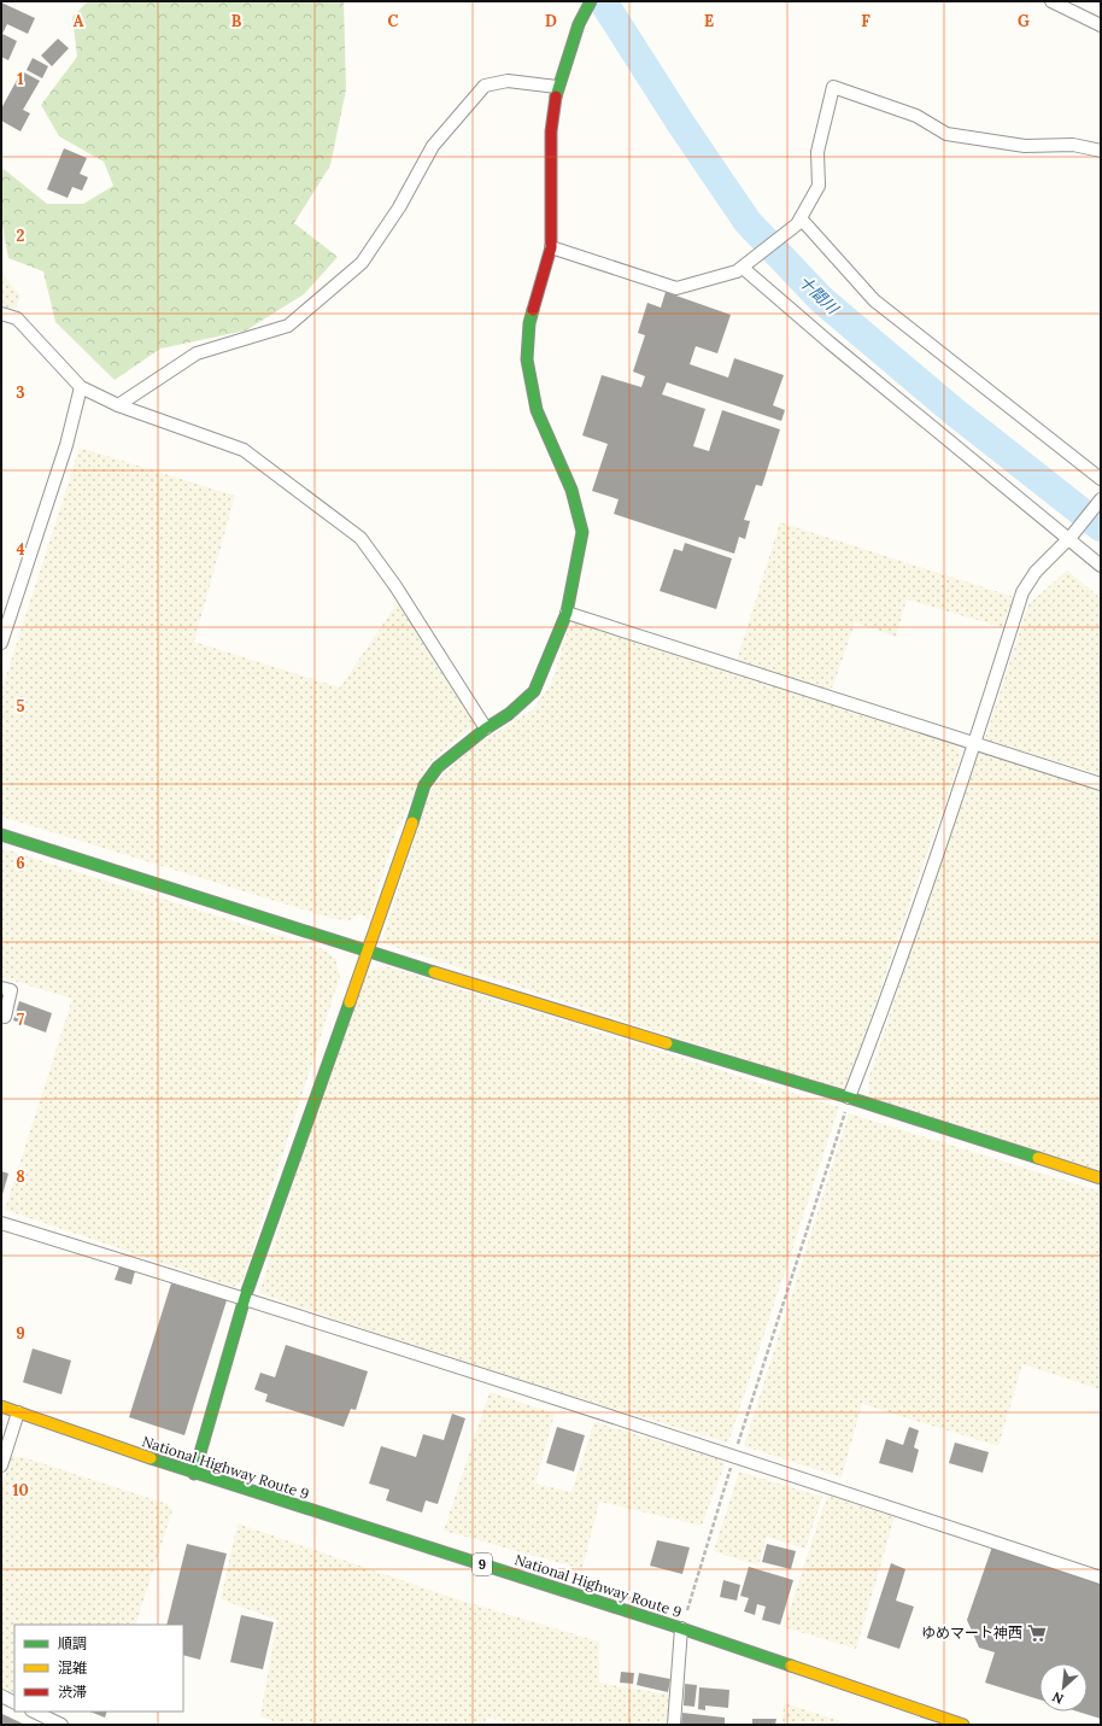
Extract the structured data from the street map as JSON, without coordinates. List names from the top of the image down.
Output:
{
  "streets": {
    "main road": ["National Highway Route 9", "9"]
  },
  "water": ["十間川"],
  "places": {
    "supermarket": ["ゆめマート神西"]
  },
  "legend": ["順調", "混雑", "渋滞"],
  "north": "bottom left",
  "grid": {
    "columns": [
      "A",
      "B",
      "C",
      "D",
      "E",
      "F",
      "G"
    ],
    "rows": [
      "1",
      "2",
      "3",
      "4",
      "5",
      "6",
      "7",
      "8",
      "9",
      "10"
    ]
  }
}
